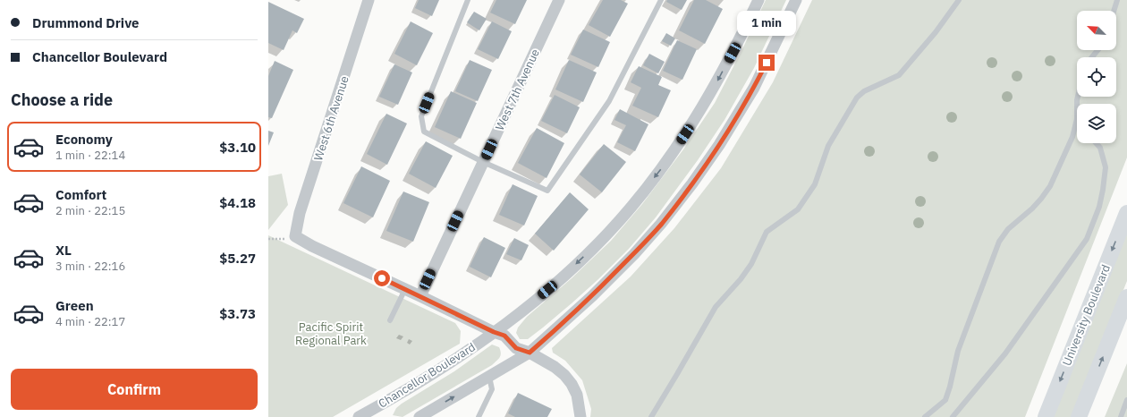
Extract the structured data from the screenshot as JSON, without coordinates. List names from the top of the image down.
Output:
{
  "streets": {
    "main road": ["University Boulevard"],
    "street": ["West 7th Avenue", "West 6th Avenue", "Chancellor Boulevard"]
  },
  "parks": ["Pacific Spirit Regional Park"],
  "north": "top left",
  "page": {
    "banner": ["Drummond Drive", "Chancellor Boulevard"],
    "bubble": "1 min",
    "heading": "Choose a ride",
    "list": [
      {
        "name": "Economy",
        "note": "1 min · 22:14",
        "value": "$3.10"
      },
      {
        "name": "Comfort",
        "note": "2 min · 22:15",
        "value": "$4.18"
      },
      {
        "name": "XL",
        "note": "3 min · 22:16",
        "value": "$5.27"
      },
      {
        "name": "Green",
        "note": "4 min · 22:17",
        "value": "$3.73"
      }
    ],
    "buttons": "Confirm"
  }
}
